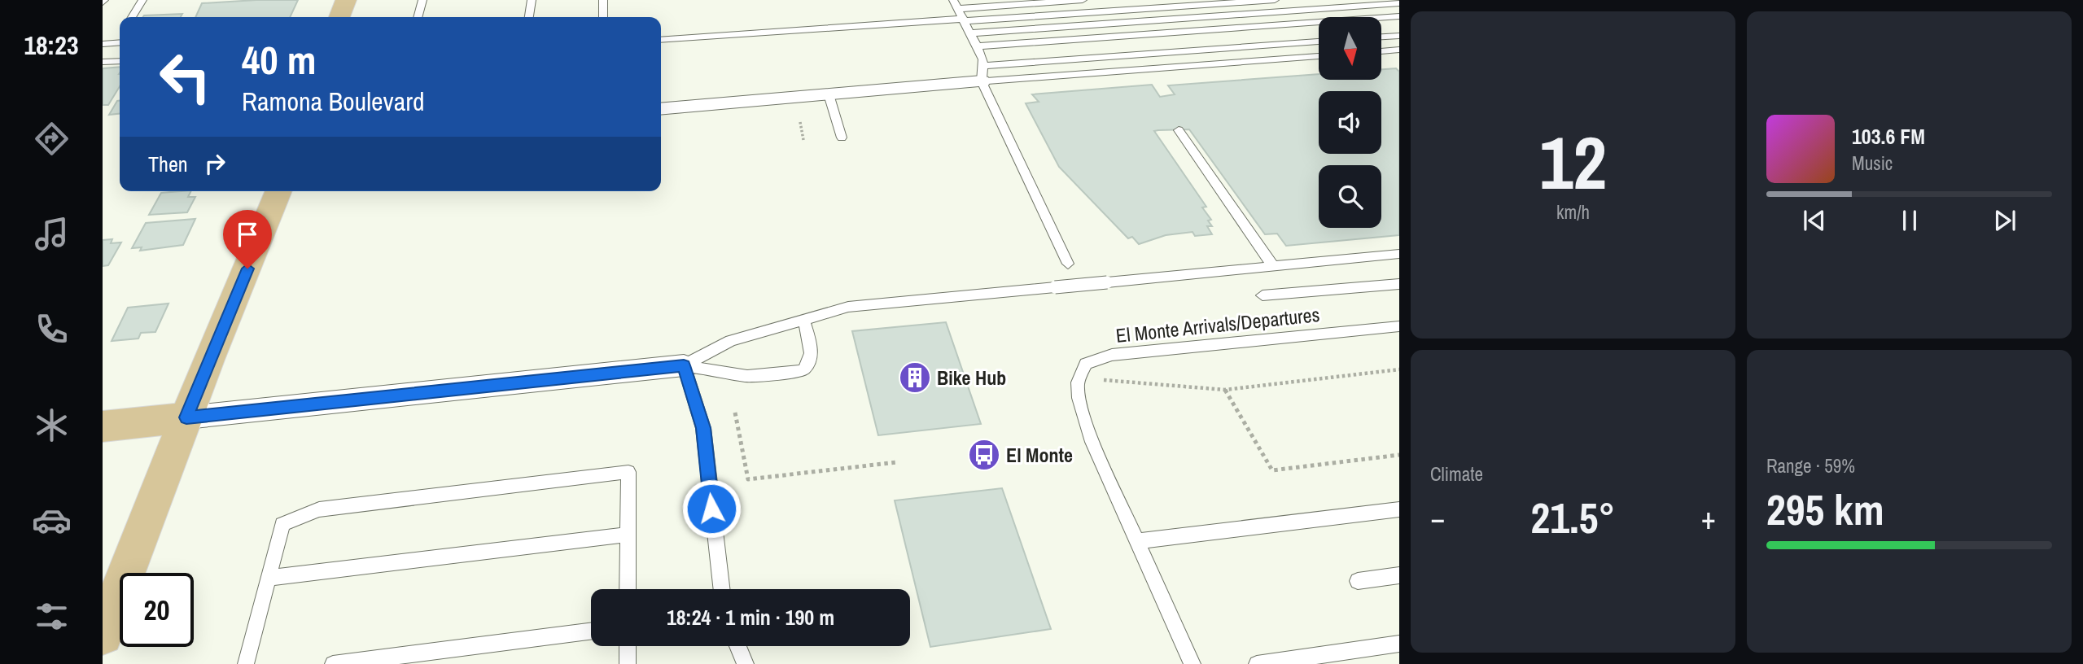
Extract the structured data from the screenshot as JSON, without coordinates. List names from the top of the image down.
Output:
{
  "streets": {
    "lane": ["El Monte Arrivals/Departures"]
  },
  "places": {
    "building": ["Bike Hub"],
    "bus stop": ["El Monte"]
  },
  "north": "bottom",
  "page": {
    "tabs": "18:23",
    "tile": [
      ["12", "km/h"],
      "Climate",
      ["Range · 59%", "295 km"]
    ],
    "turn": ["40 m", "Ramona Boulevard"],
    "song": ["103.6 FM", "Music"],
    "then": "Then",
    "heat": ["−", "21.5°", "+"],
    "limit": "20",
    "trip": "18:24 · 1 min · 190 m"
  }
}
